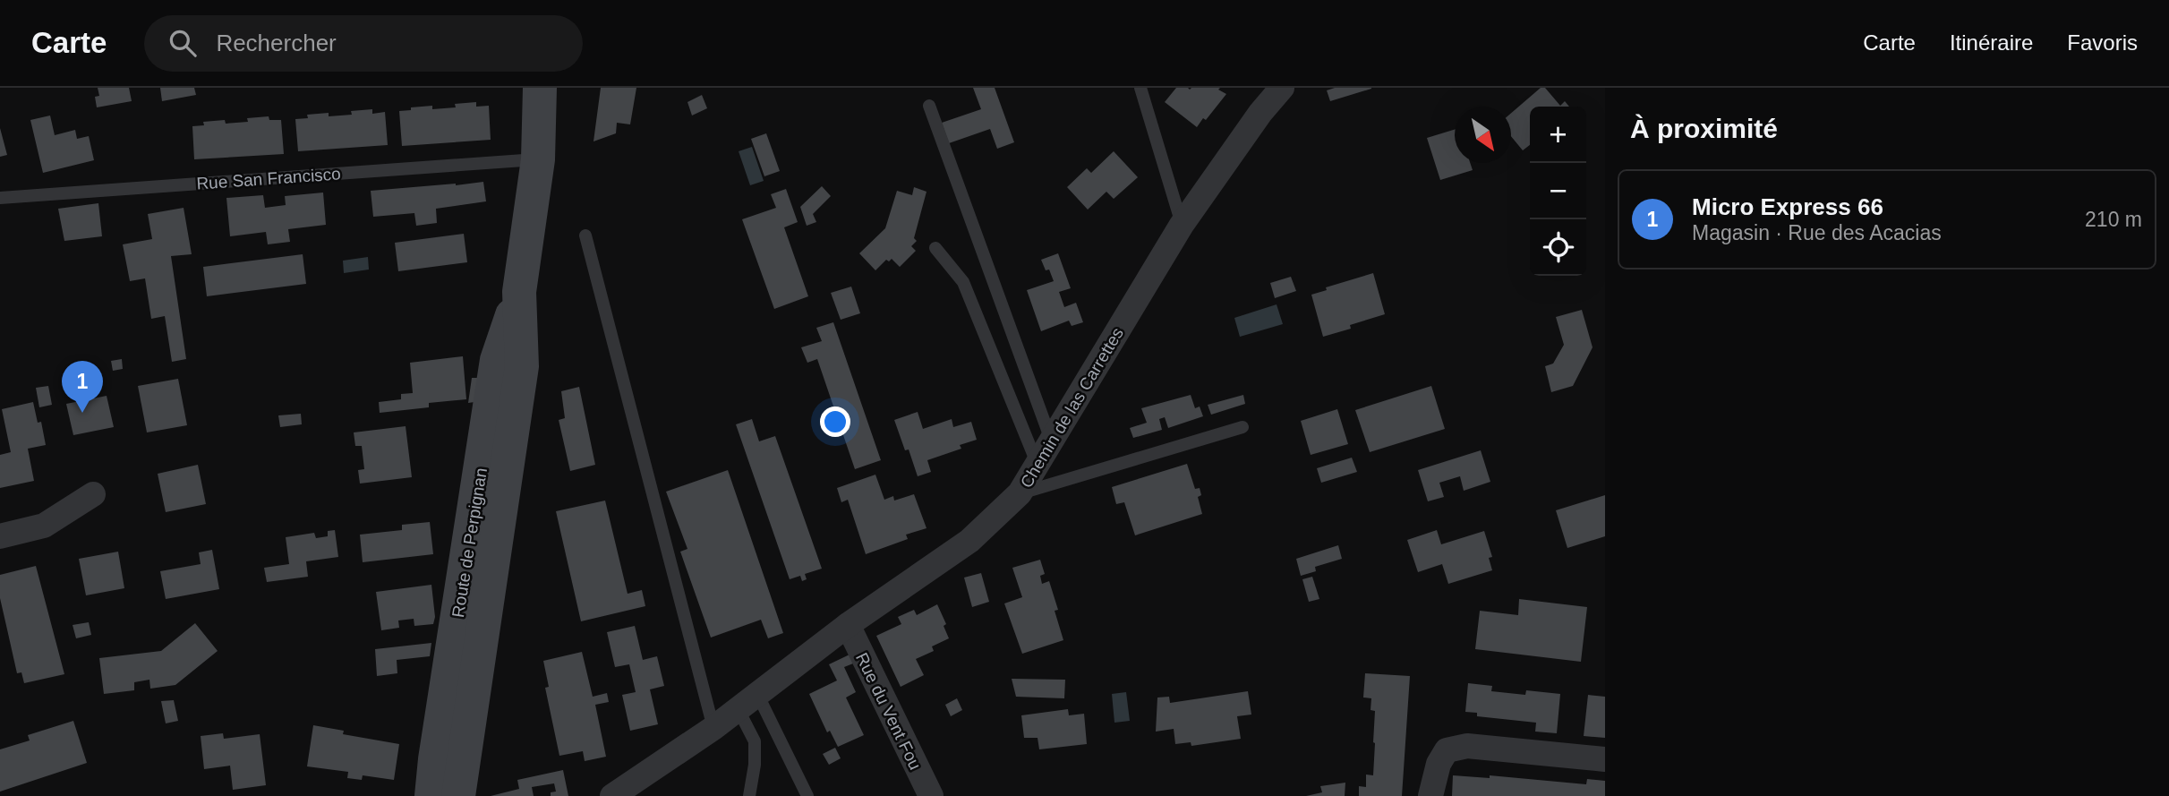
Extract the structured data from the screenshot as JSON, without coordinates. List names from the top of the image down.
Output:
{
  "streets": {
    "main road": ["Route de Perpignan"],
    "street": ["Chemin de las Carrettes", "Rue du Vent Fou"],
    "lane": ["Rue San Francisco"]
  },
  "crossings": [
    ["Rue San Francisco", "Route de Perpignan"],
    ["Chemin de las Carrettes", "Rue du Vent Fou"]
  ],
  "north": "bottom right",
  "page": {
    "header": "Carte",
    "search": "Rechercher",
    "nav": ["Carte", "Itinéraire", "Favoris"],
    "heading": "À proximité",
    "map_buttons": ["+", "−"],
    "list": [
      {
        "mark": "1",
        "name": "Micro Express 66",
        "note": "Magasin · Rue des Acacias",
        "value": "210 m"
      }
    ],
    "pins": "1"
  }
}
